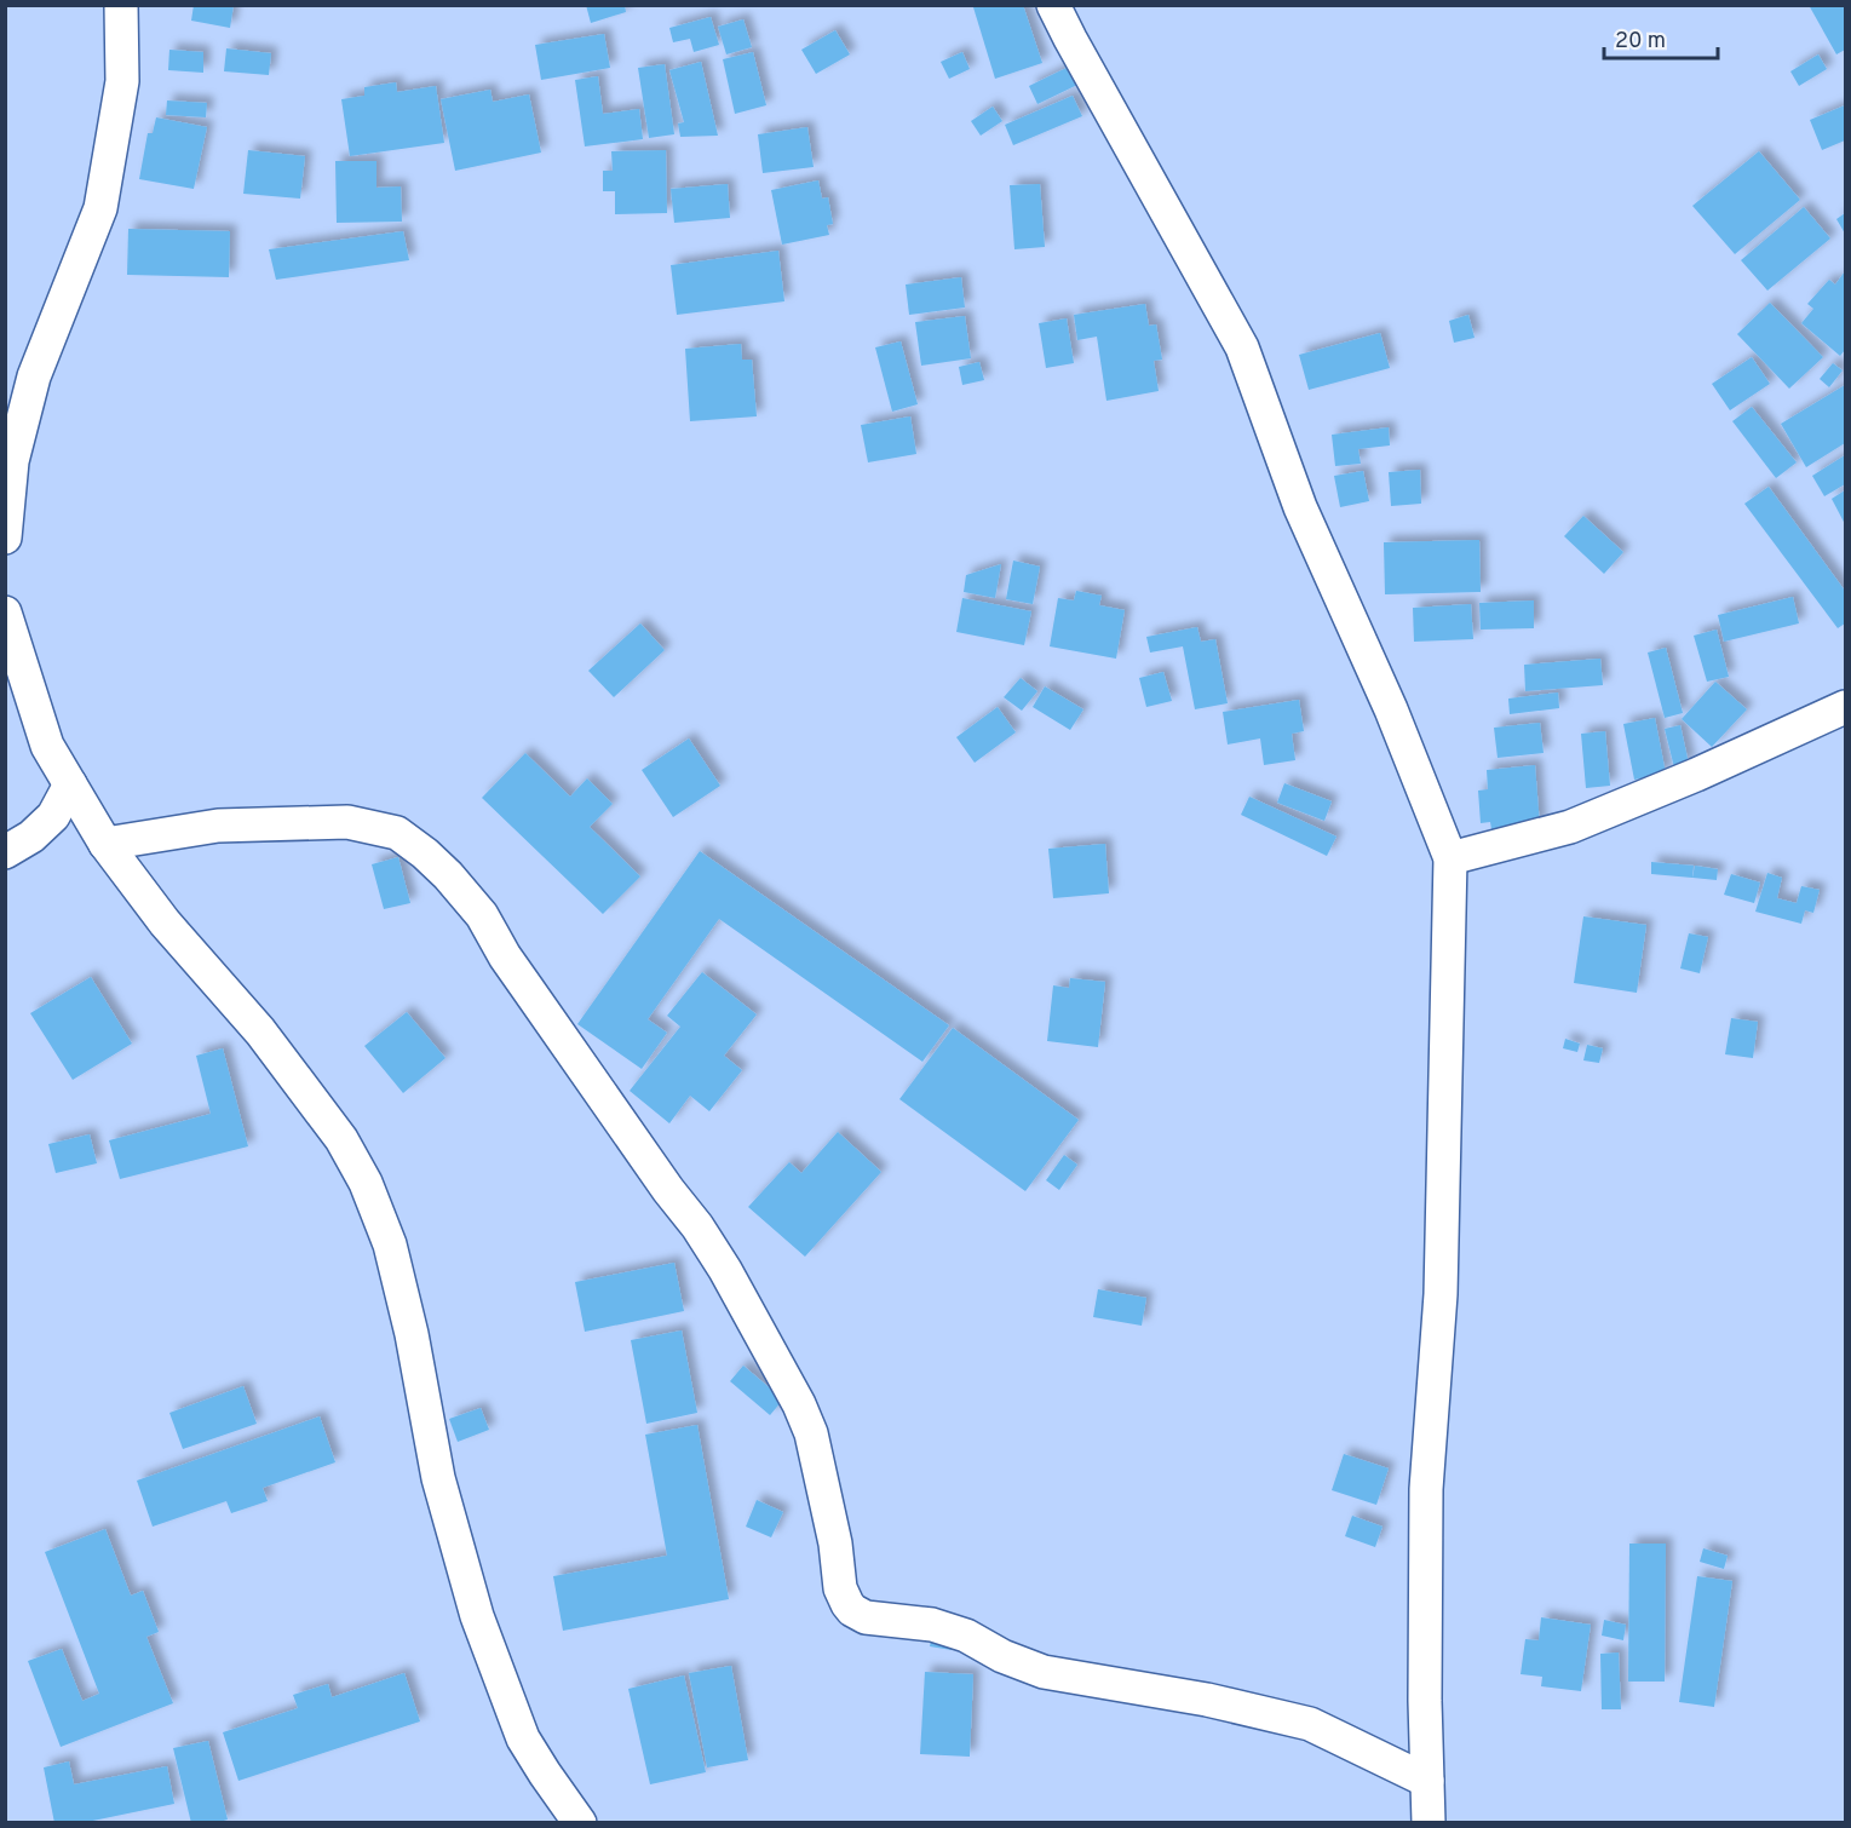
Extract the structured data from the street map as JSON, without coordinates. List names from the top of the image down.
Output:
{
  "scale_bar": "20 m"
}
